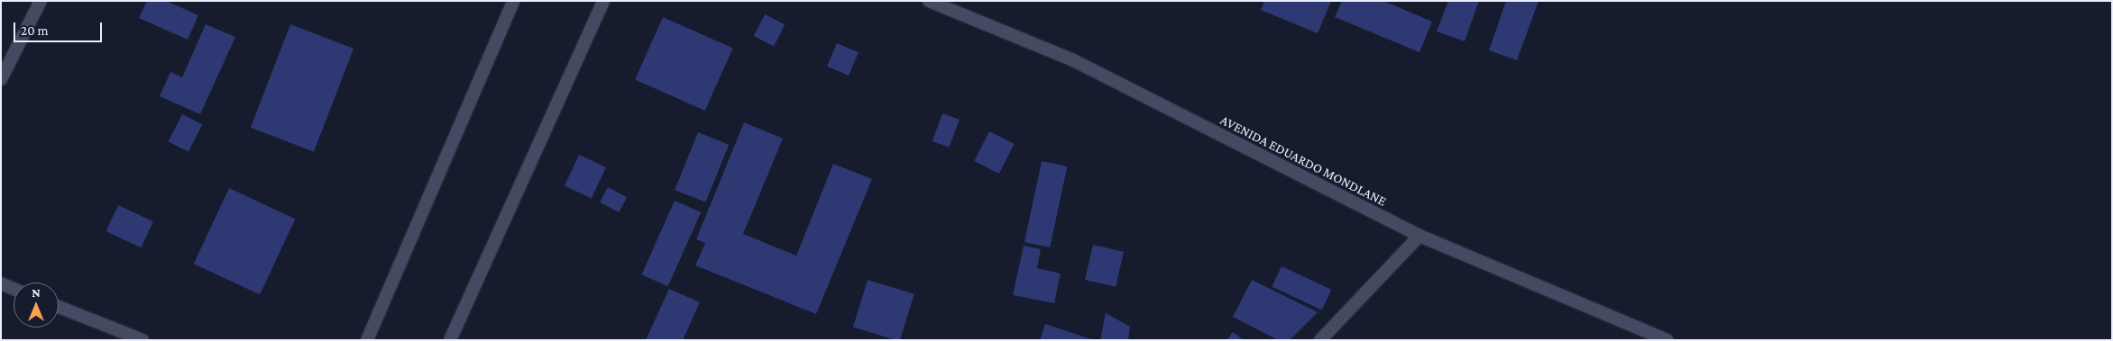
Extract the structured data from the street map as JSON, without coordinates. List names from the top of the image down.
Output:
{
  "streets": {
    "street": ["AVENIDA EDUARDO MONDLANE"]
  },
  "scale_bar": "20 m",
  "north": "top"
}
